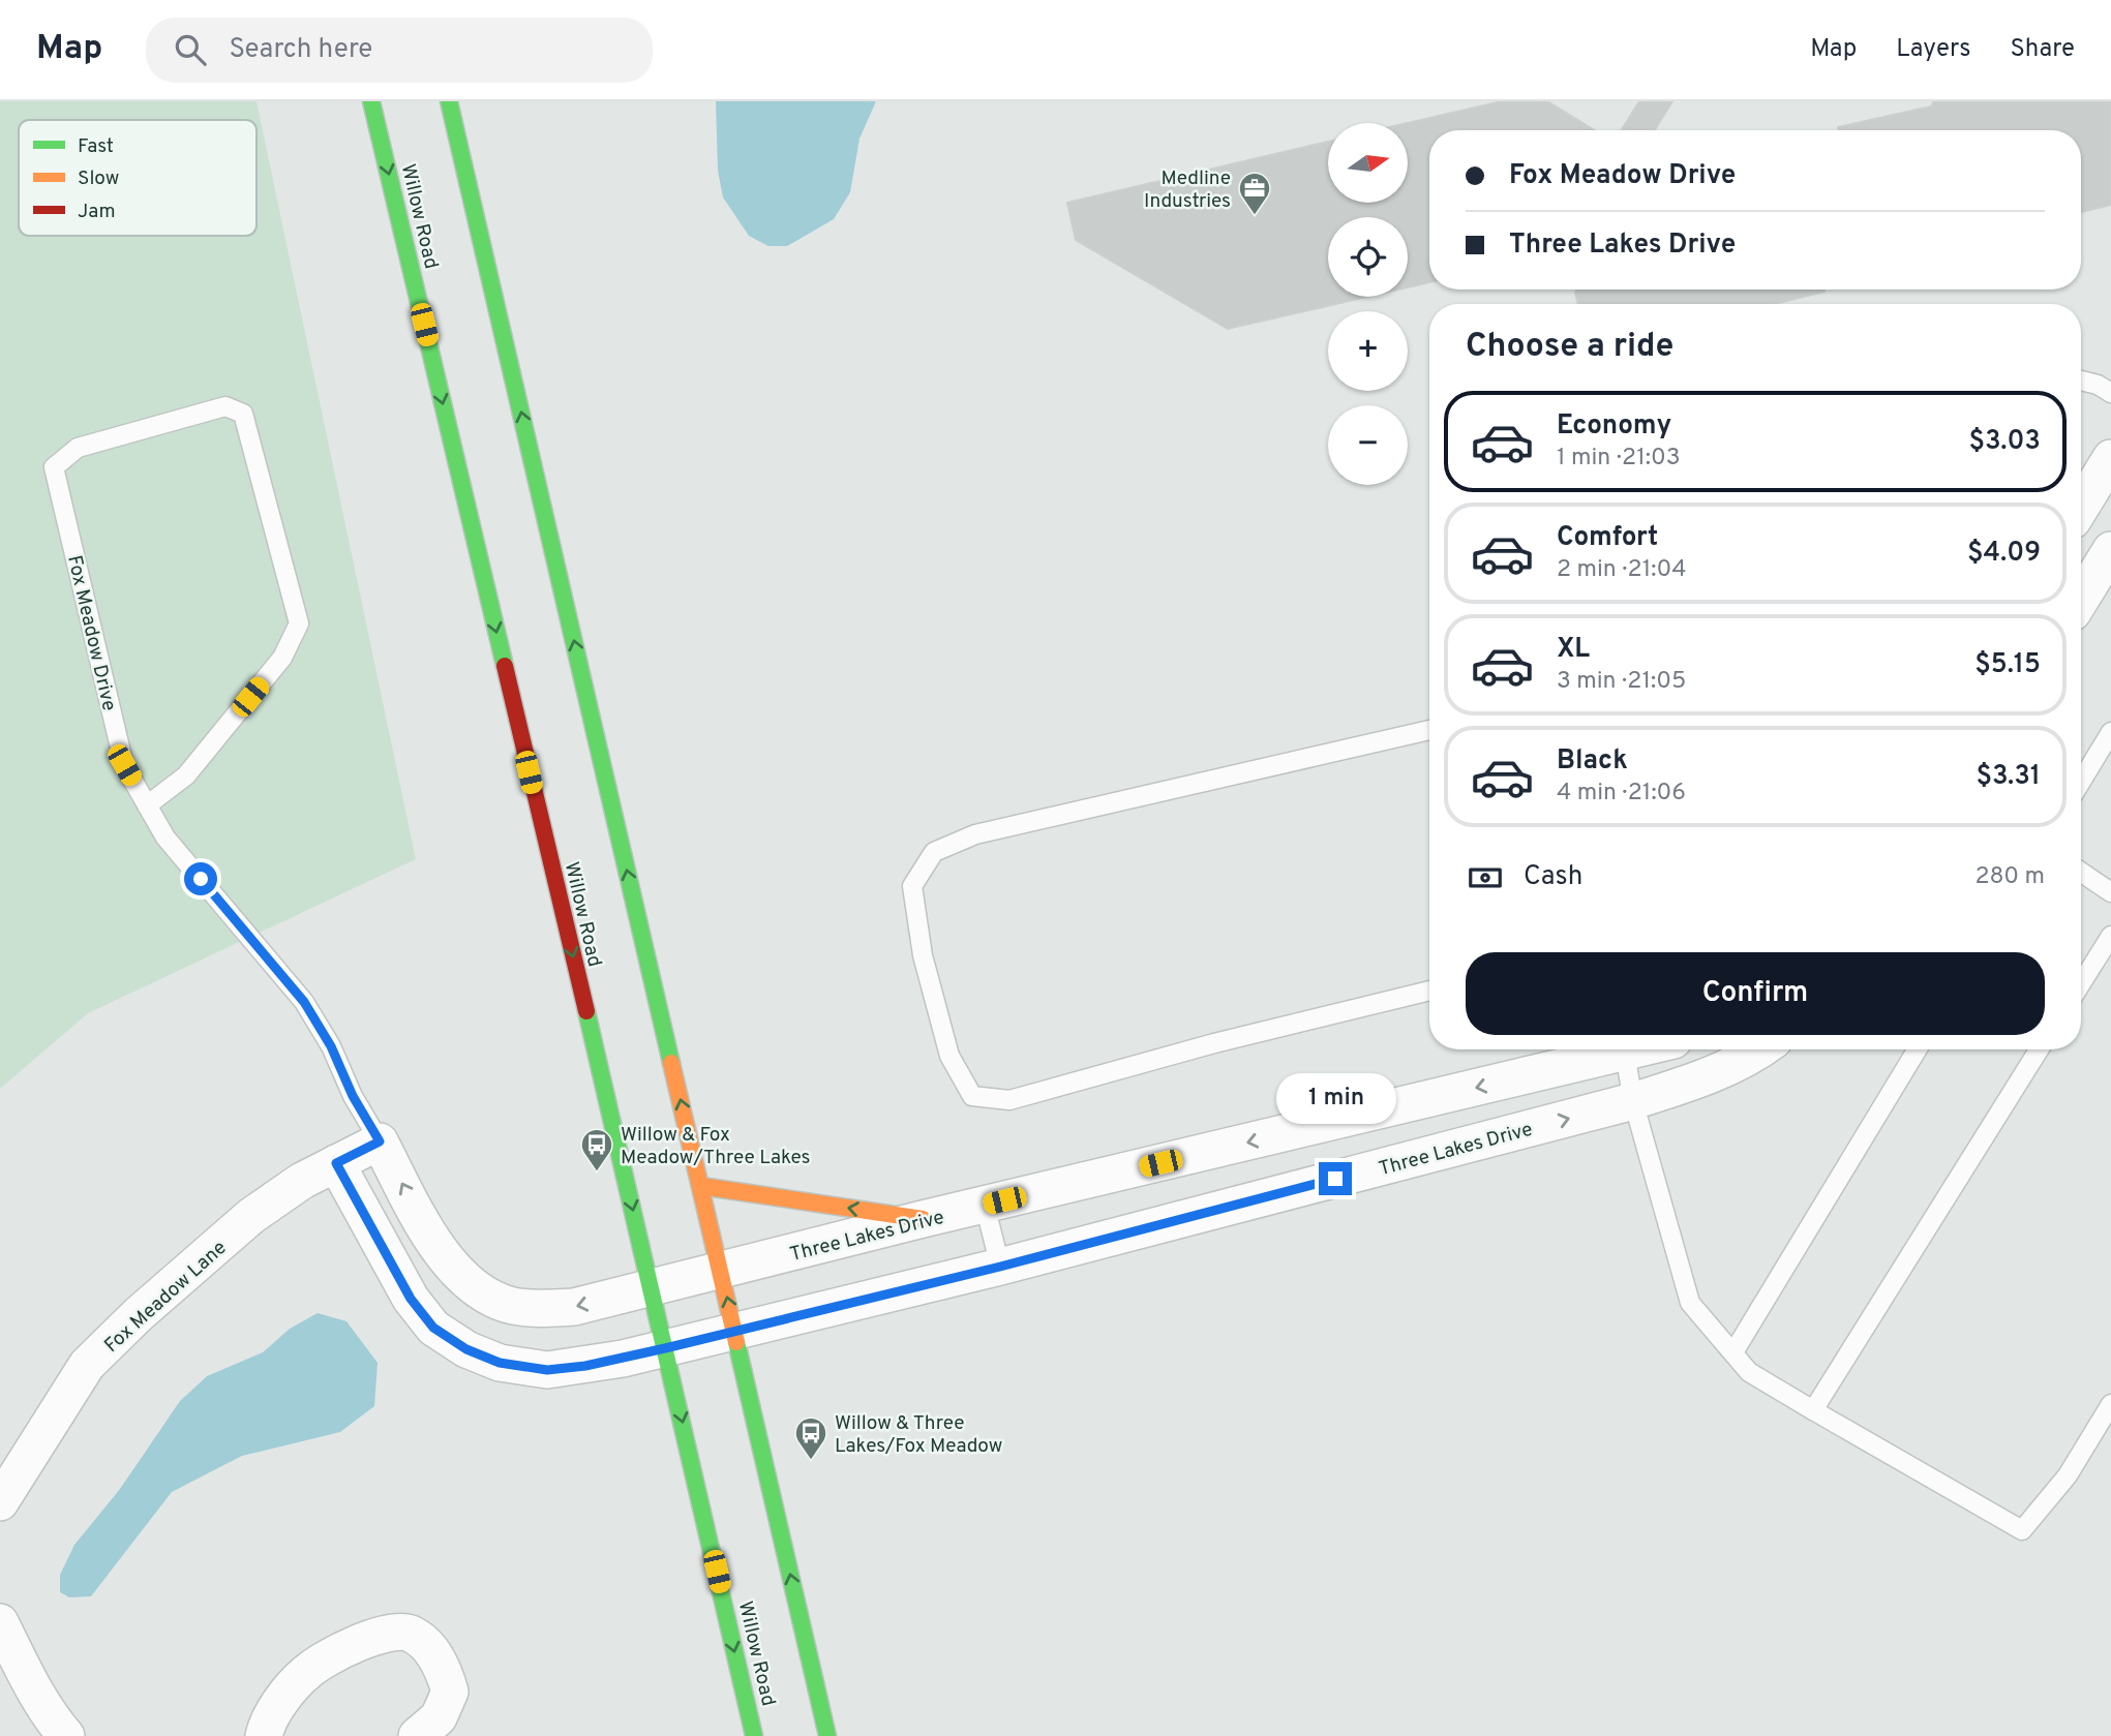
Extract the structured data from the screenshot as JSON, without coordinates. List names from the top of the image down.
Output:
{
  "streets": {
    "main road": ["Willow Road"],
    "street": ["Fox Meadow Drive", "Three Lakes Drive", "Fox Meadow Lane"]
  },
  "crossings": [
    ["Willow Road", "Fox Meadow Drive"],
    ["Willow Road", "Three Lakes Drive"],
    ["Fox Meadow Drive", "Three Lakes Drive"],
    ["Fox Meadow Drive", "Fox Meadow Lane"]
  ],
  "places": {
    "office": ["Medline Industries"],
    "bus stop": ["Willow & Fox Meadow/Three Lakes", "Willow & Three Lakes/Fox Meadow"]
  },
  "legend": ["Fast", "Slow", "Jam"],
  "north": "right",
  "page": {
    "header": "Map",
    "search": "Search here",
    "nav": ["Map", "Layers", "Share"],
    "map_buttons": ["+", "−"],
    "banner": ["Fox Meadow Drive", "Three Lakes Drive"],
    "heading": "Choose a ride",
    "list": [
      {
        "name": "Economy",
        "note": "1 min · 21:03",
        "value": "$3.03"
      },
      {
        "name": "Comfort",
        "note": "2 min · 21:04",
        "value": "$4.09"
      },
      {
        "name": "XL",
        "note": "3 min · 21:05",
        "value": "$5.15"
      },
      {
        "name": "Black",
        "note": "4 min · 21:06",
        "value": "$3.31"
      }
    ],
    "pay": ["Cash", "280 m"],
    "buttons": "Confirm",
    "bubble": "1 min"
  }
}
